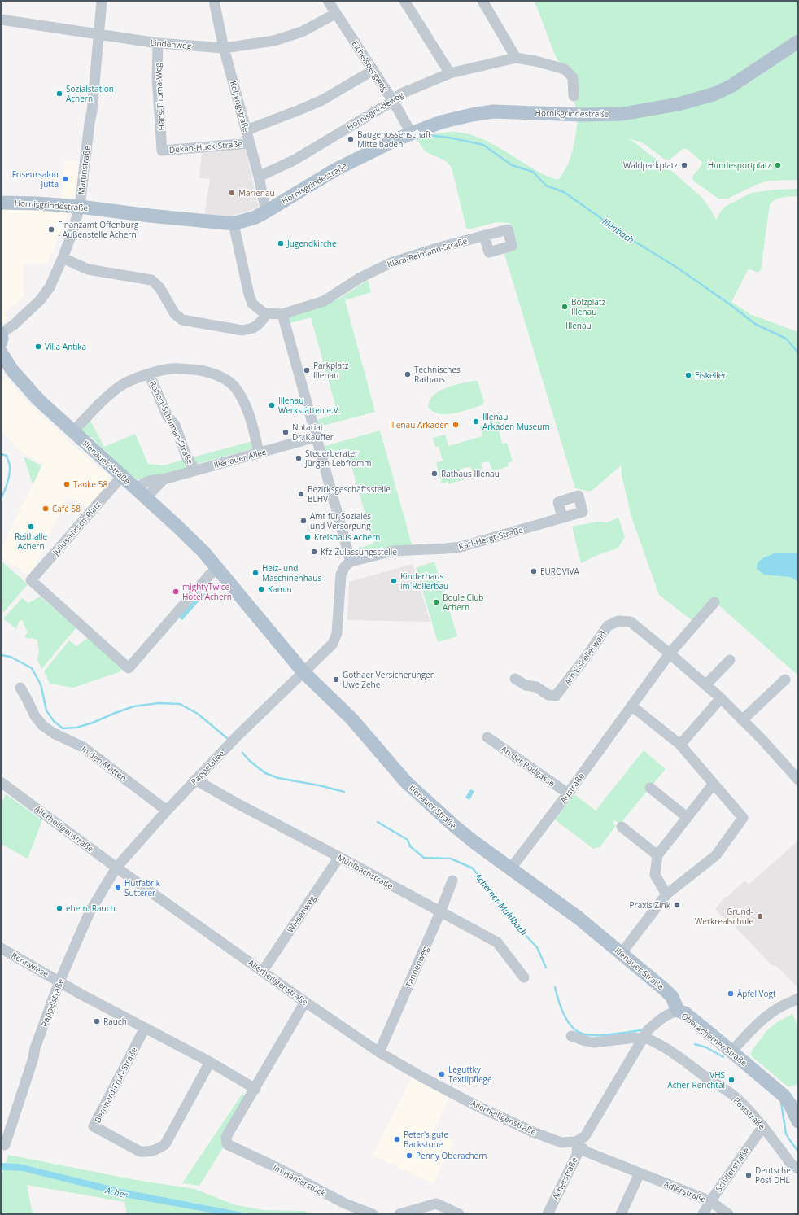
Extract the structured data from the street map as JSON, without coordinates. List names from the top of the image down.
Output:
{
  "streets": {
    "main road": ["Hornisgrindestraße", "Illenauer Straße", "Oberacherner Straße"],
    "street": [
      "Lindenweg",
      "Eichelsbergweg",
      "Hans-Thoma-Weg",
      "Kolpingstraße",
      "Hornisgrindeweg",
      "Dekan-Huck-Straße",
      "Martinstraße",
      "Klara-Reimann-Straße",
      "Robert-Schuman-Straße",
      "Illenauer Allee",
      "Julius-Hirsch-Platz",
      "Karl-Hergt-Straße",
      "Am Eiskellerwald",
      "In den Matten",
      "An der Rodgasse",
      "Pappelallee",
      "Austraße",
      "Allerheiligenstraße",
      "Mühlbachstraße",
      "Wiesenweg",
      "Rennwiese",
      "Tannenweg",
      "Pappelstraße",
      "Bernhard-Früh-Straße",
      "Poststraße",
      "Schillerstraße",
      "Acherstraße",
      "Im Hänferstück",
      "Adlerstraße"
    ]
  },
  "crossings": [
    ["Lindenweg", "Eichelsbergweg"],
    ["Lindenweg", "Hans-Thoma-Weg"],
    ["Lindenweg", "Kolpingstraße"],
    ["Lindenweg", "Martinstraße"],
    ["Eichelsbergweg", "Hornisgrindeweg"],
    ["Eichelsbergweg", "Hornisgrindestraße"],
    ["Eichelsbergweg", "Dekan-Huck-Straße"],
    ["Hans-Thoma-Weg", "Dekan-Huck-Straße"],
    ["Kolpingstraße", "Hornisgrindeweg"],
    ["Kolpingstraße", "Hornisgrindestraße"],
    ["Kolpingstraße", "Dekan-Huck-Straße"],
    ["Hornisgrindestraße", "Martinstraße"],
    ["Robert-Schuman-Straße", "Illenauer Allee"],
    ["Robert-Schuman-Straße", "Illenauer Straße"],
    ["Illenauer Allee", "Illenauer Straße"],
    ["Illenauer Straße", "Julius-Hirsch-Platz"],
    ["Illenauer Straße", "Pappelallee"],
    ["Illenauer Straße", "Austraße"],
    ["Illenauer Straße", "Oberacherner Straße"],
    ["Am Eiskellerwald", "Austraße"],
    ["In den Matten", "Pappelallee"],
    ["An der Rodgasse", "Austraße"],
    ["Pappelallee", "Allerheiligenstraße"],
    ["Pappelallee", "Mühlbachstraße"],
    ["Pappelallee", "Pappelstraße"],
    ["Allerheiligenstraße", "Wiesenweg"],
    ["Allerheiligenstraße", "Tannenweg"],
    ["Allerheiligenstraße", "Pappelstraße"],
    ["Allerheiligenstraße", "Oberacherner Straße"],
    ["Allerheiligenstraße", "Acherstraße"],
    ["Allerheiligenstraße", "Adlerstraße"],
    ["Mühlbachstraße", "Wiesenweg"],
    ["Mühlbachstraße", "Tannenweg"],
    ["Rennwiese", "Pappelstraße"],
    ["Oberacherner Straße", "Poststraße"],
    ["Oberacherner Straße", "Acherstraße"],
    ["Oberacherner Straße", "Adlerstraße"],
    ["Poststraße", "Schillerstraße"],
    ["Schillerstraße", "Adlerstraße"],
    ["Acherstraße", "Adlerstraße"]
  ],
  "water": ["Illenbach", "Acherner Mühlbach", "Acher"],
  "parks": ["Illenau"],
  "places": [
    "Sozialstation Achern",
    "Baugenossenschaft Mittelbaden",
    "Waldparkplatz",
    "Hundesportplatz",
    "Friseursalon Jutta",
    "Marienau",
    "Finanzamt Offenburg - Außenstelle Achern",
    "Jugendkirche",
    "Bolzplatz Illenau",
    "Villa Antika",
    "Parkplatz Illenau",
    "Technisches Rathaus",
    "Eiskeller",
    "Illenau Werkstätten e.V.",
    "Illenau Arkaden Museum",
    "Illenau Arkaden",
    "Notariat Dr. Kauffer",
    "Steuerberater Jürgen Lebfromm",
    "Rathaus Illenau",
    "Tanke 58",
    "Bezirksgeschäftsstelle BLHV",
    "Café 58",
    "Amt für Soziales und Versorgung",
    "Reithalle Achern",
    "Kreishaus Achern",
    "Kfz-Zulassungsstelle",
    "EUROVIVA",
    "Heiz- und Maschinenhaus",
    "Kinderhaus im Rollerbau",
    "Kamin",
    "mightyTwice Hotel Achern",
    "Boule Club Achern",
    "Gothaer Versicherungen Uwe Zehe",
    "Hutfabrik Sutterer",
    "Praxis Zink",
    "ehem. Rauch",
    "Grund- Werkrealschule",
    "Äpfel Vogt",
    "Rauch",
    "Leguttky Textilpflege",
    "VHS Acher-Renchtal",
    "Peter's gute Backstube",
    "Penny Oberachern",
    "Deutsche Post DHL"
  ]
}
